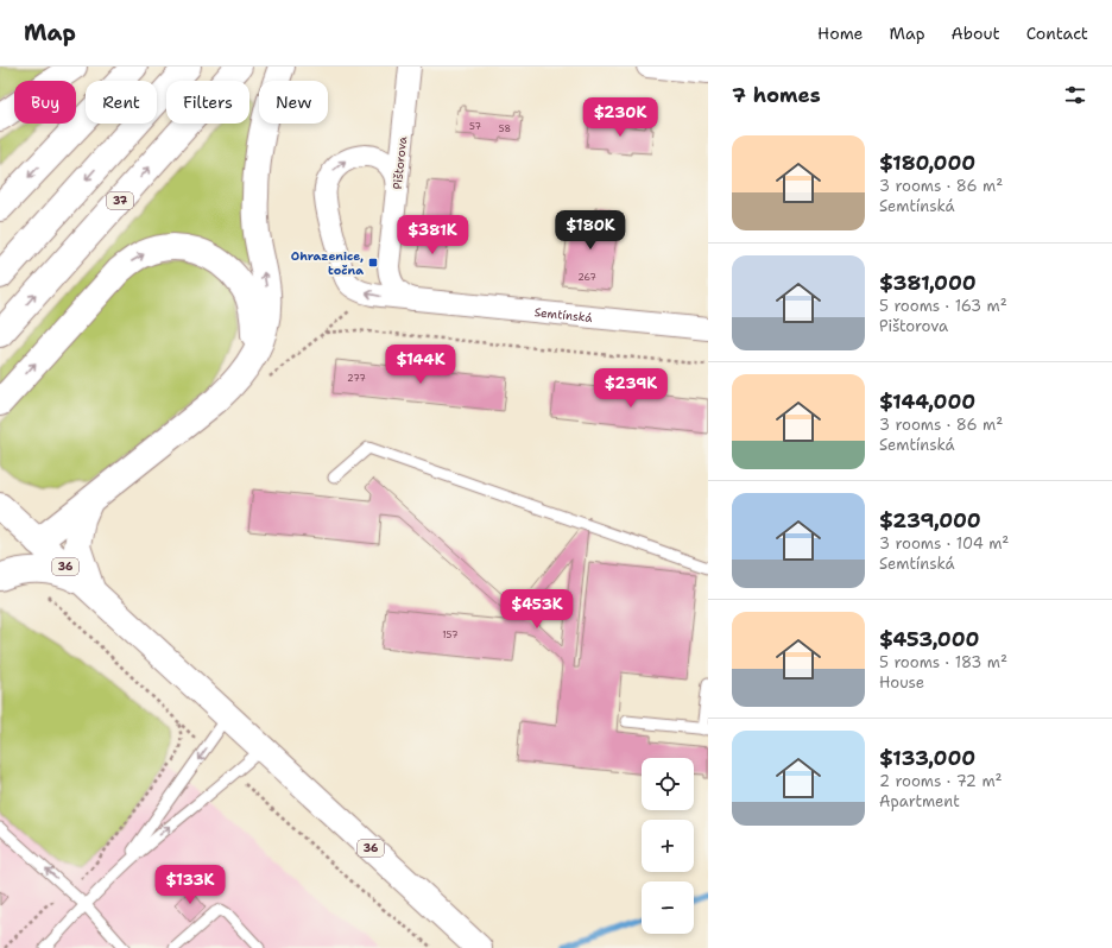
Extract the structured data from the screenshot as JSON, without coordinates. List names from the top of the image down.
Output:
{
  "streets": {
    "main road": ["37", "36"],
    "street": ["Pištorova", "Semtínská"]
  },
  "crossings": [
    ["Pištorova", "Semtínská"]
  ],
  "places": {
    "transit": ["Ohrazenice, točna"]
  },
  "house_numbers": [
    "57",
    "58",
    "267",
    "277",
    "157"
  ],
  "page": {
    "header": "Map",
    "nav": [
      "Home",
      "Map",
      "About",
      "Contact"
    ],
    "heading": "7 homes",
    "chip": [
      "Buy",
      "Rent",
      "Filters",
      "New"
    ],
    "price": [
      "$230K",
      "$180K",
      "$381K",
      "$144K",
      "$239K",
      "$453K",
      "$133K"
    ],
    "list": [
      {
        "name": "$180,000",
        "note": "3 rooms · 86 m² · Semtínská"
      },
      {
        "name": "$381,000",
        "note": "5 rooms · 163 m² · Pištorova"
      },
      {
        "name": "$144,000",
        "note": "3 rooms · 86 m² · Semtínská"
      },
      {
        "name": "$239,000",
        "note": "3 rooms · 104 m² · Semtínská"
      },
      {
        "name": "$453,000",
        "note": "5 rooms · 183 m² · House"
      },
      {
        "name": "$133,000",
        "note": "2 rooms · 72 m² · Apartment"
      }
    ],
    "map_buttons": ["+", "−"]
  }
}
